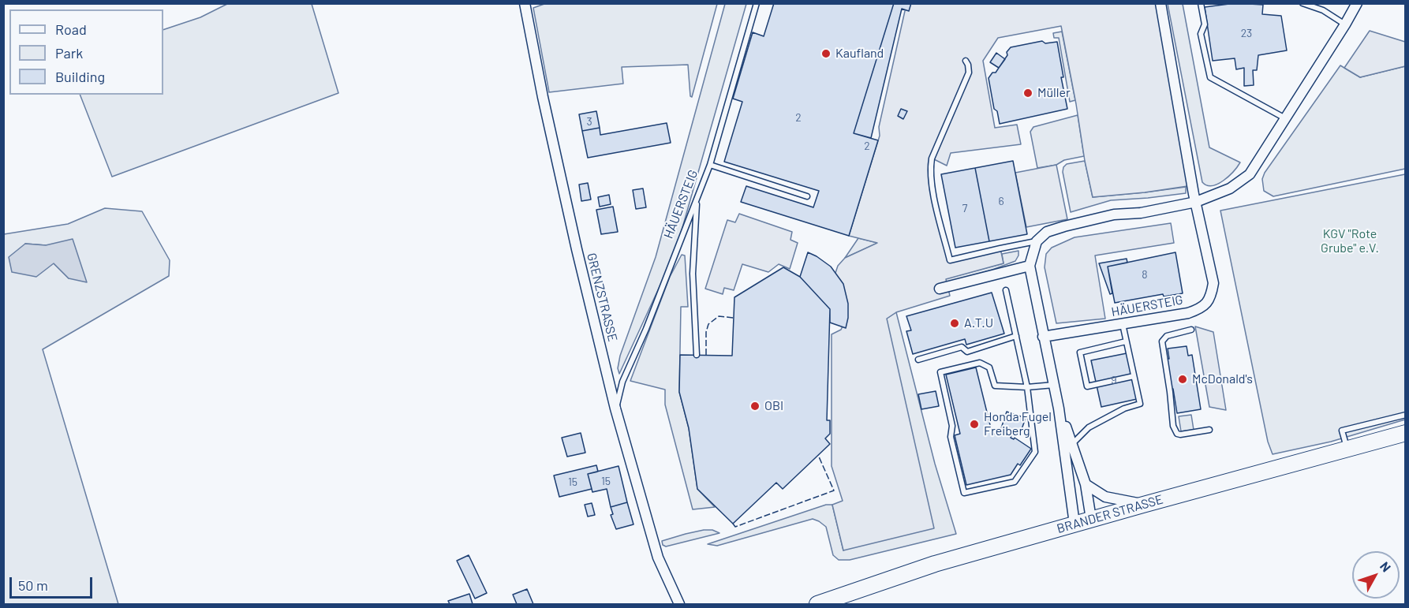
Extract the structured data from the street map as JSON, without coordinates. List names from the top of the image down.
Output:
{
  "streets": {
    "main road": ["BRANDER STRASSE"],
    "street": ["HÄUERSTEIG", "GRENZSTRASSE"]
  },
  "crossings": [
    ["HÄUERSTEIG", "GRENZSTRASSE"]
  ],
  "parks": ["KGV \"Rote Grube\" e.V."],
  "places": [
    "Kaufland",
    "Müller",
    "A.T.U",
    "McDonald's",
    "OBI",
    "Honda Fugel Freiberg"
  ],
  "house_numbers": [
    "23",
    "2",
    "3",
    "2",
    "6",
    "7",
    "8",
    "9",
    "15",
    "15"
  ],
  "legend": ["Road", "Park", "Building"],
  "scale_bar": "50 m",
  "north": "top right"
}
